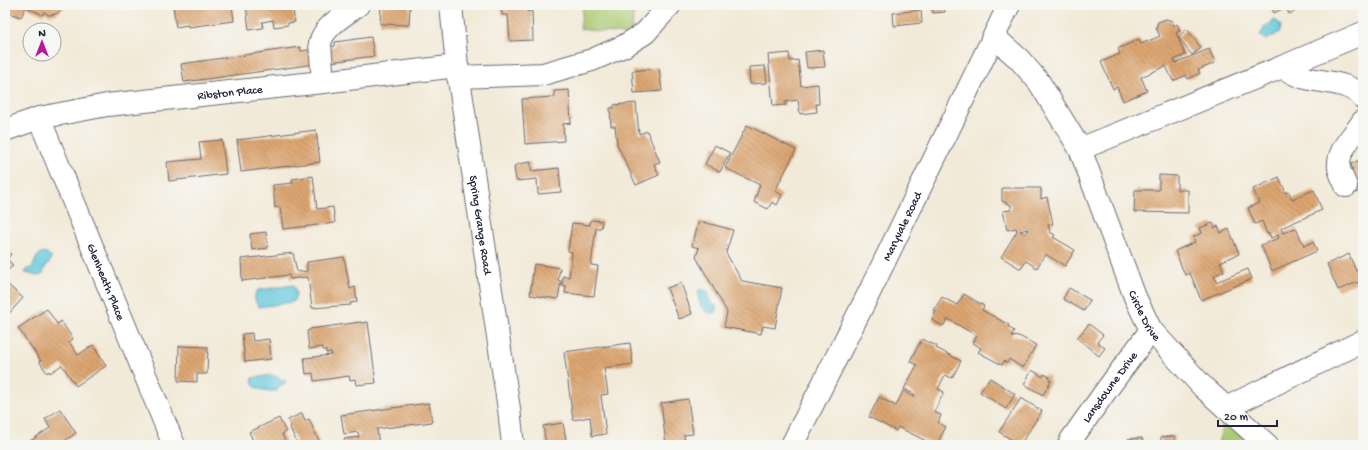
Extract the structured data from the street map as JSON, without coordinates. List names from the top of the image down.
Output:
{
  "streets": {
    "street": [
      "Ribston Place",
      "Spring Grange Road",
      "Maryvale Road",
      "Glenheath Place",
      "Circle Drive",
      "Lansdowne Drive"
    ]
  },
  "crossings": [
    ["Ribston Place", "Spring Grange Road"],
    ["Ribston Place", "Glenheath Place"],
    ["Maryvale Road", "Circle Drive"],
    ["Circle Drive", "Lansdowne Drive"]
  ],
  "scale_bar": "20 m",
  "north": "top"
}
